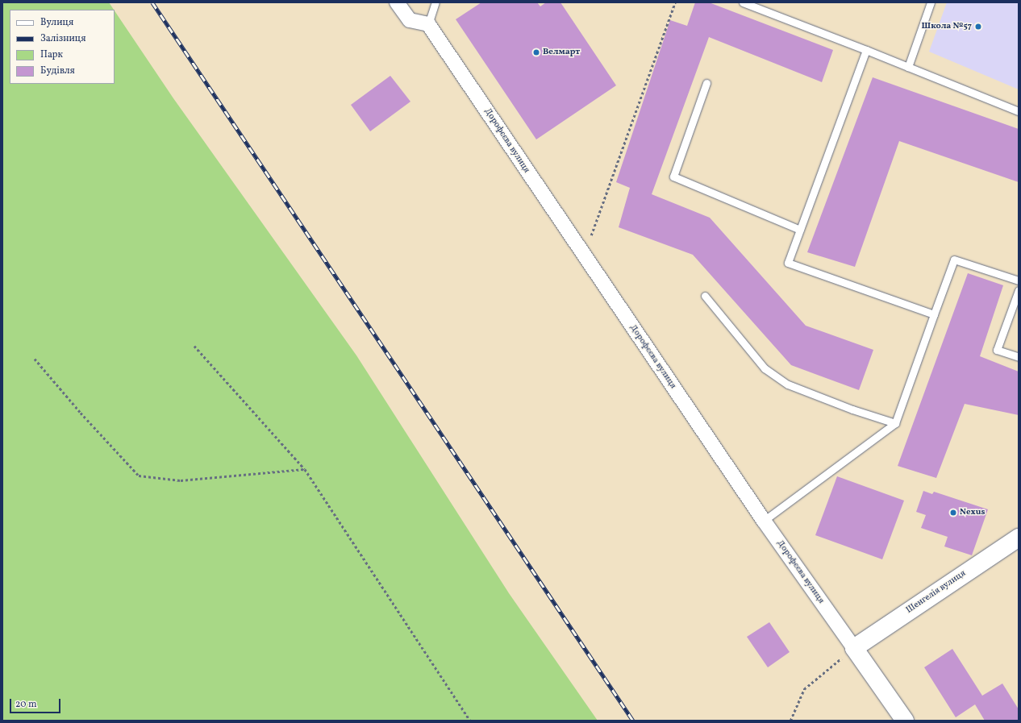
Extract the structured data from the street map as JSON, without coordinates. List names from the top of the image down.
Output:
{
  "streets": {
    "street": ["Дорофєєва вулиця", "Шенгелія вулиця"]
  },
  "crossings": [
    ["Дорофєєва вулиця", "Шенгелія вулиця"]
  ],
  "places": ["Школа №57", "Велмарт", "Nexus"],
  "legend": [
    "Вулиця",
    "Залізниця",
    "Парк",
    "Будівля"
  ],
  "scale_bar": "20 m"
}
